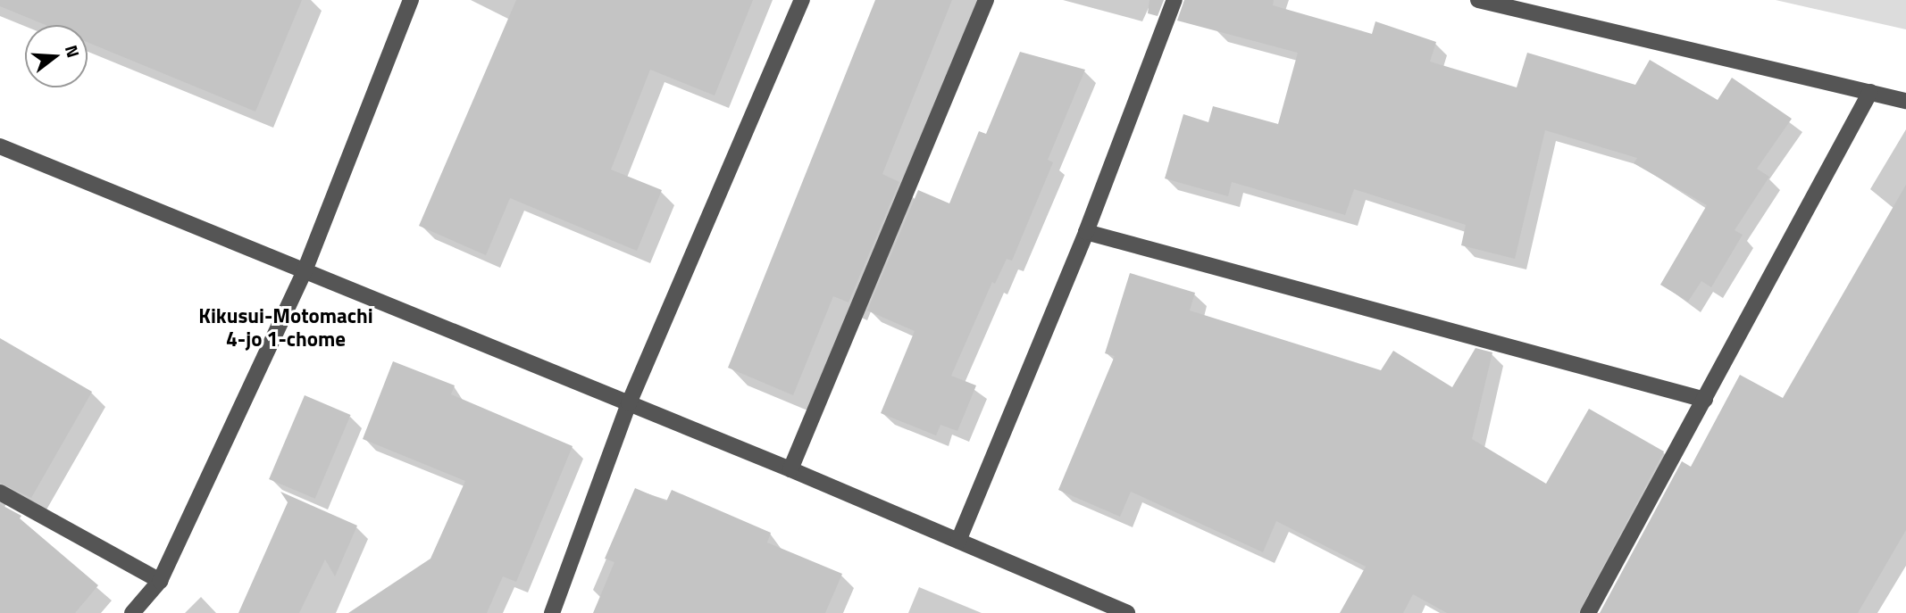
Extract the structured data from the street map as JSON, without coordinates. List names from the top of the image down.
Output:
{
  "districts": ["Kikusui-Motomachi 4-jo 1-chome"],
  "north": "right"
}
